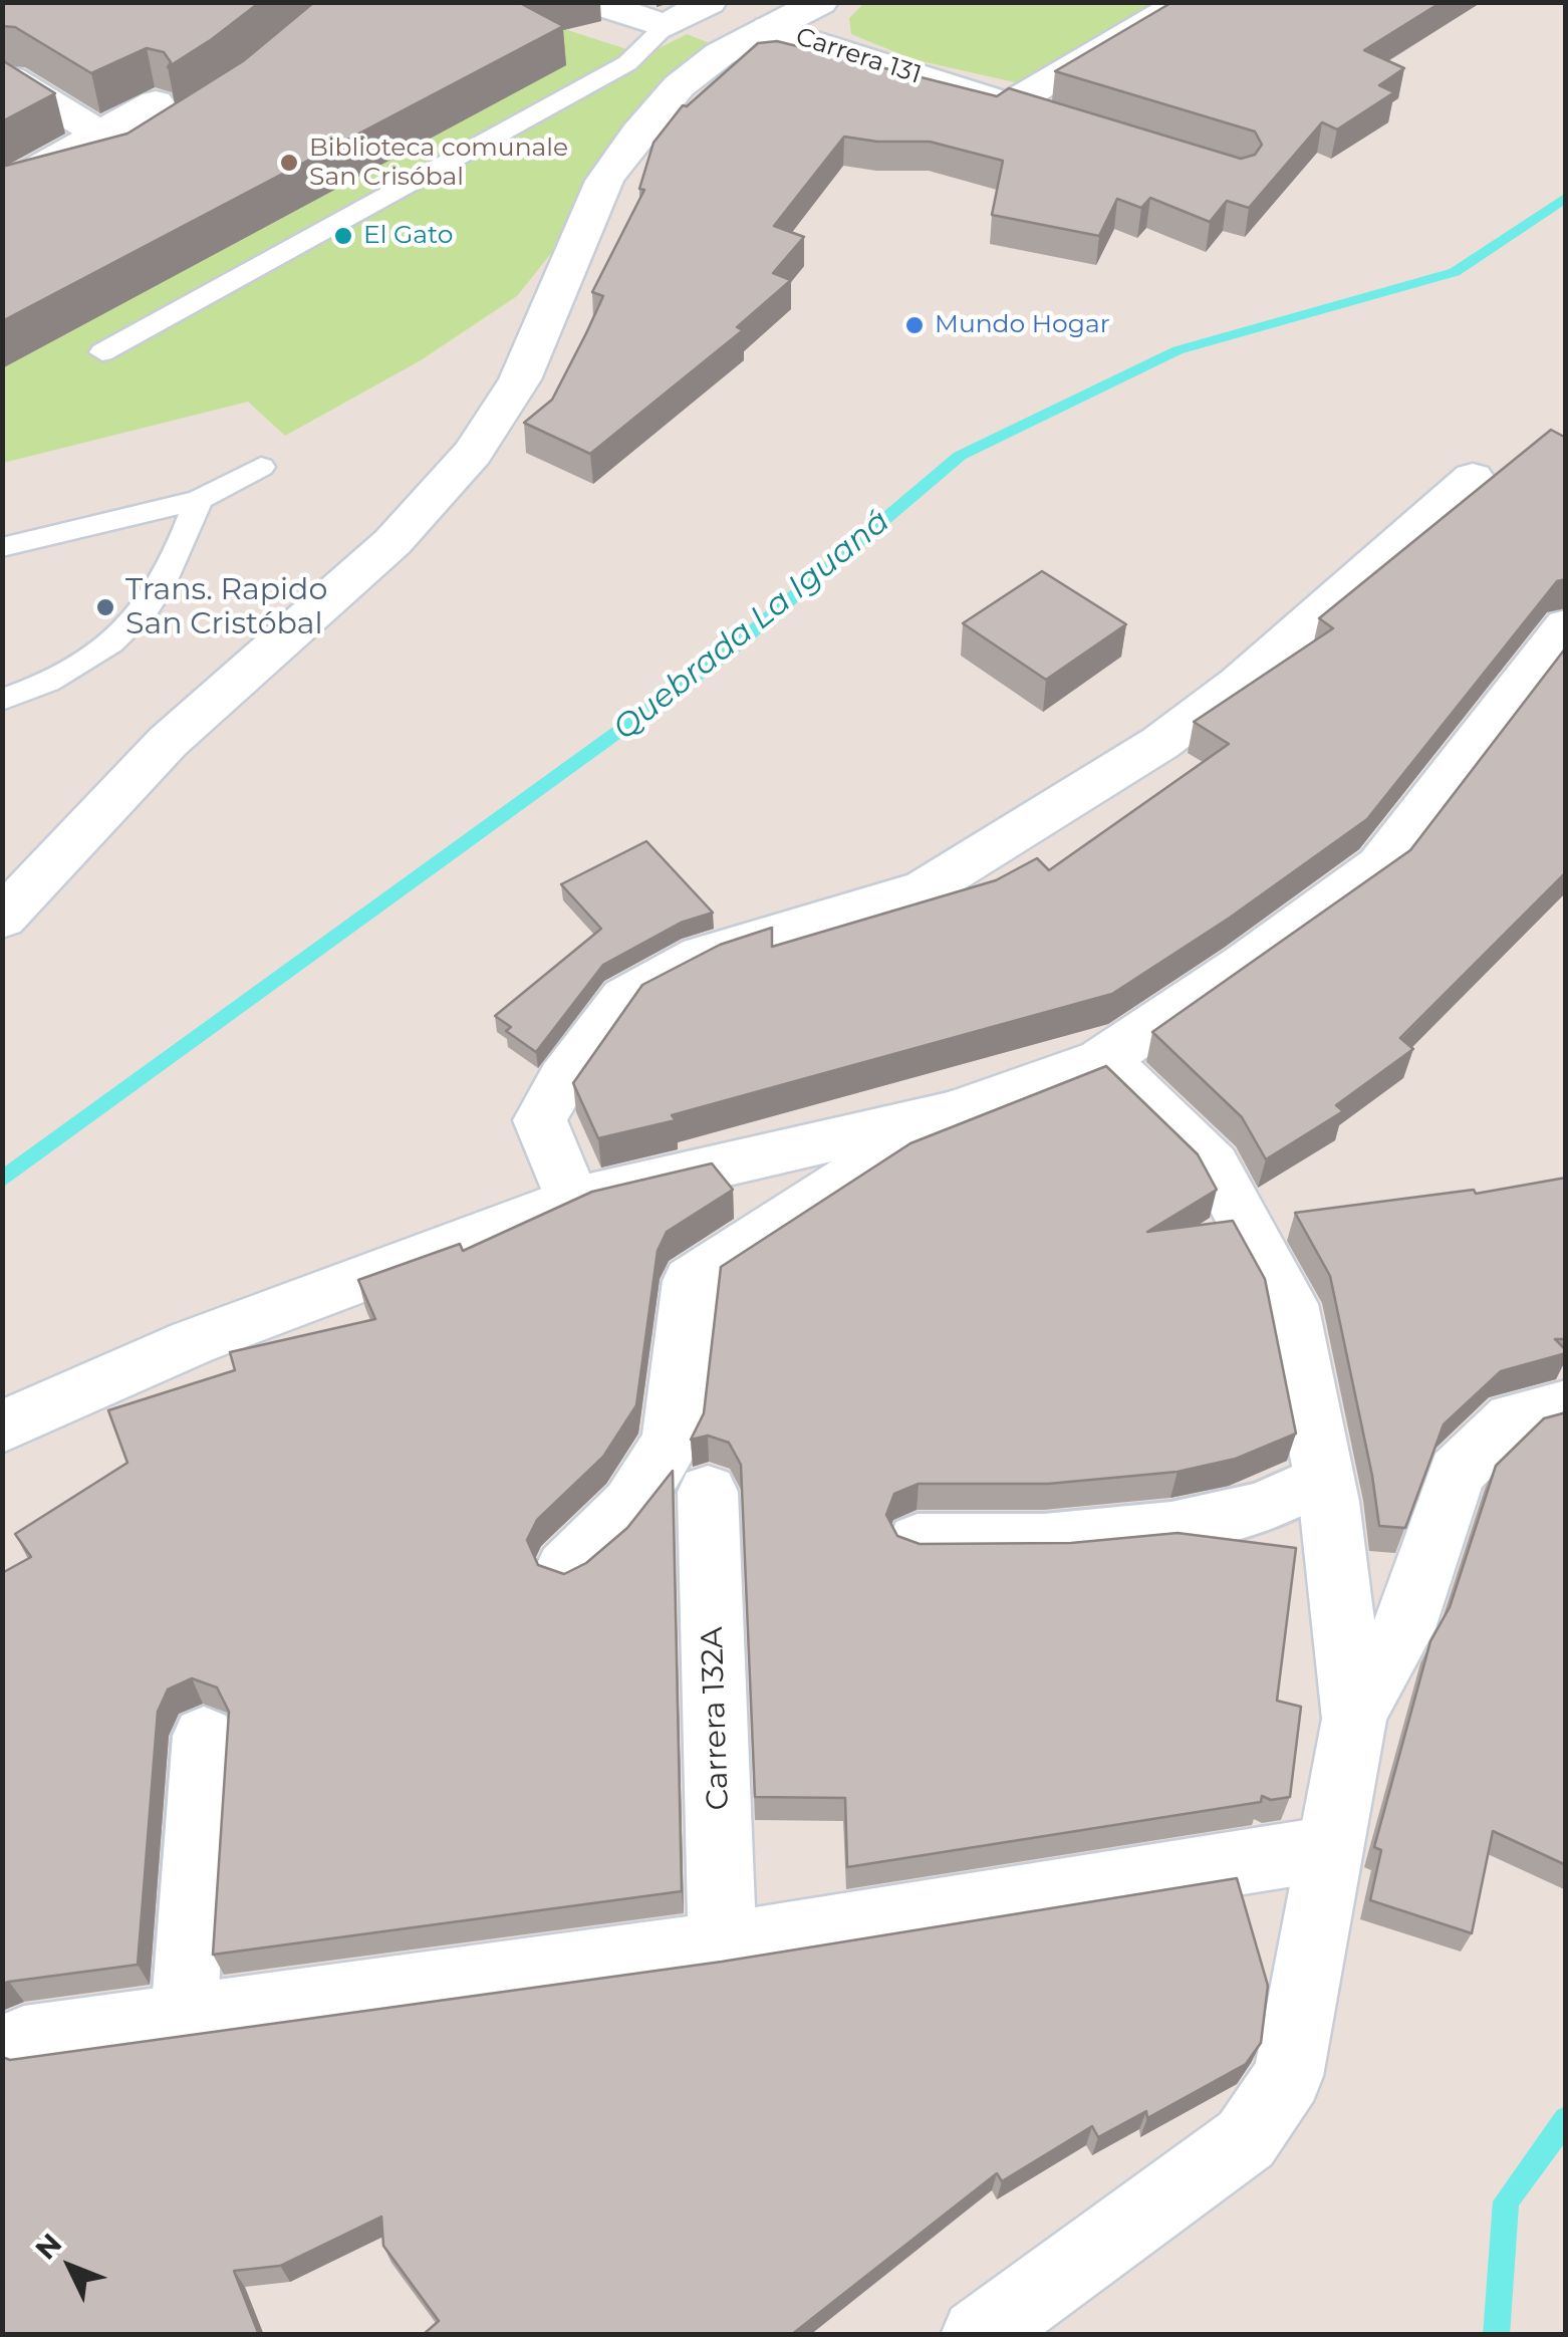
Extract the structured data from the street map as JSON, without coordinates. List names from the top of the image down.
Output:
{
  "streets": {
    "street": ["Carrera 131", "Carrera 132A"]
  },
  "water": ["Quebrada La Iguaná"],
  "places": [
    "Biblioteca comunale San Crisóbal",
    "El Gato",
    "Mundo Hogar",
    "Trans. Rapido San Cristóbal"
  ],
  "north": "top left"
}
